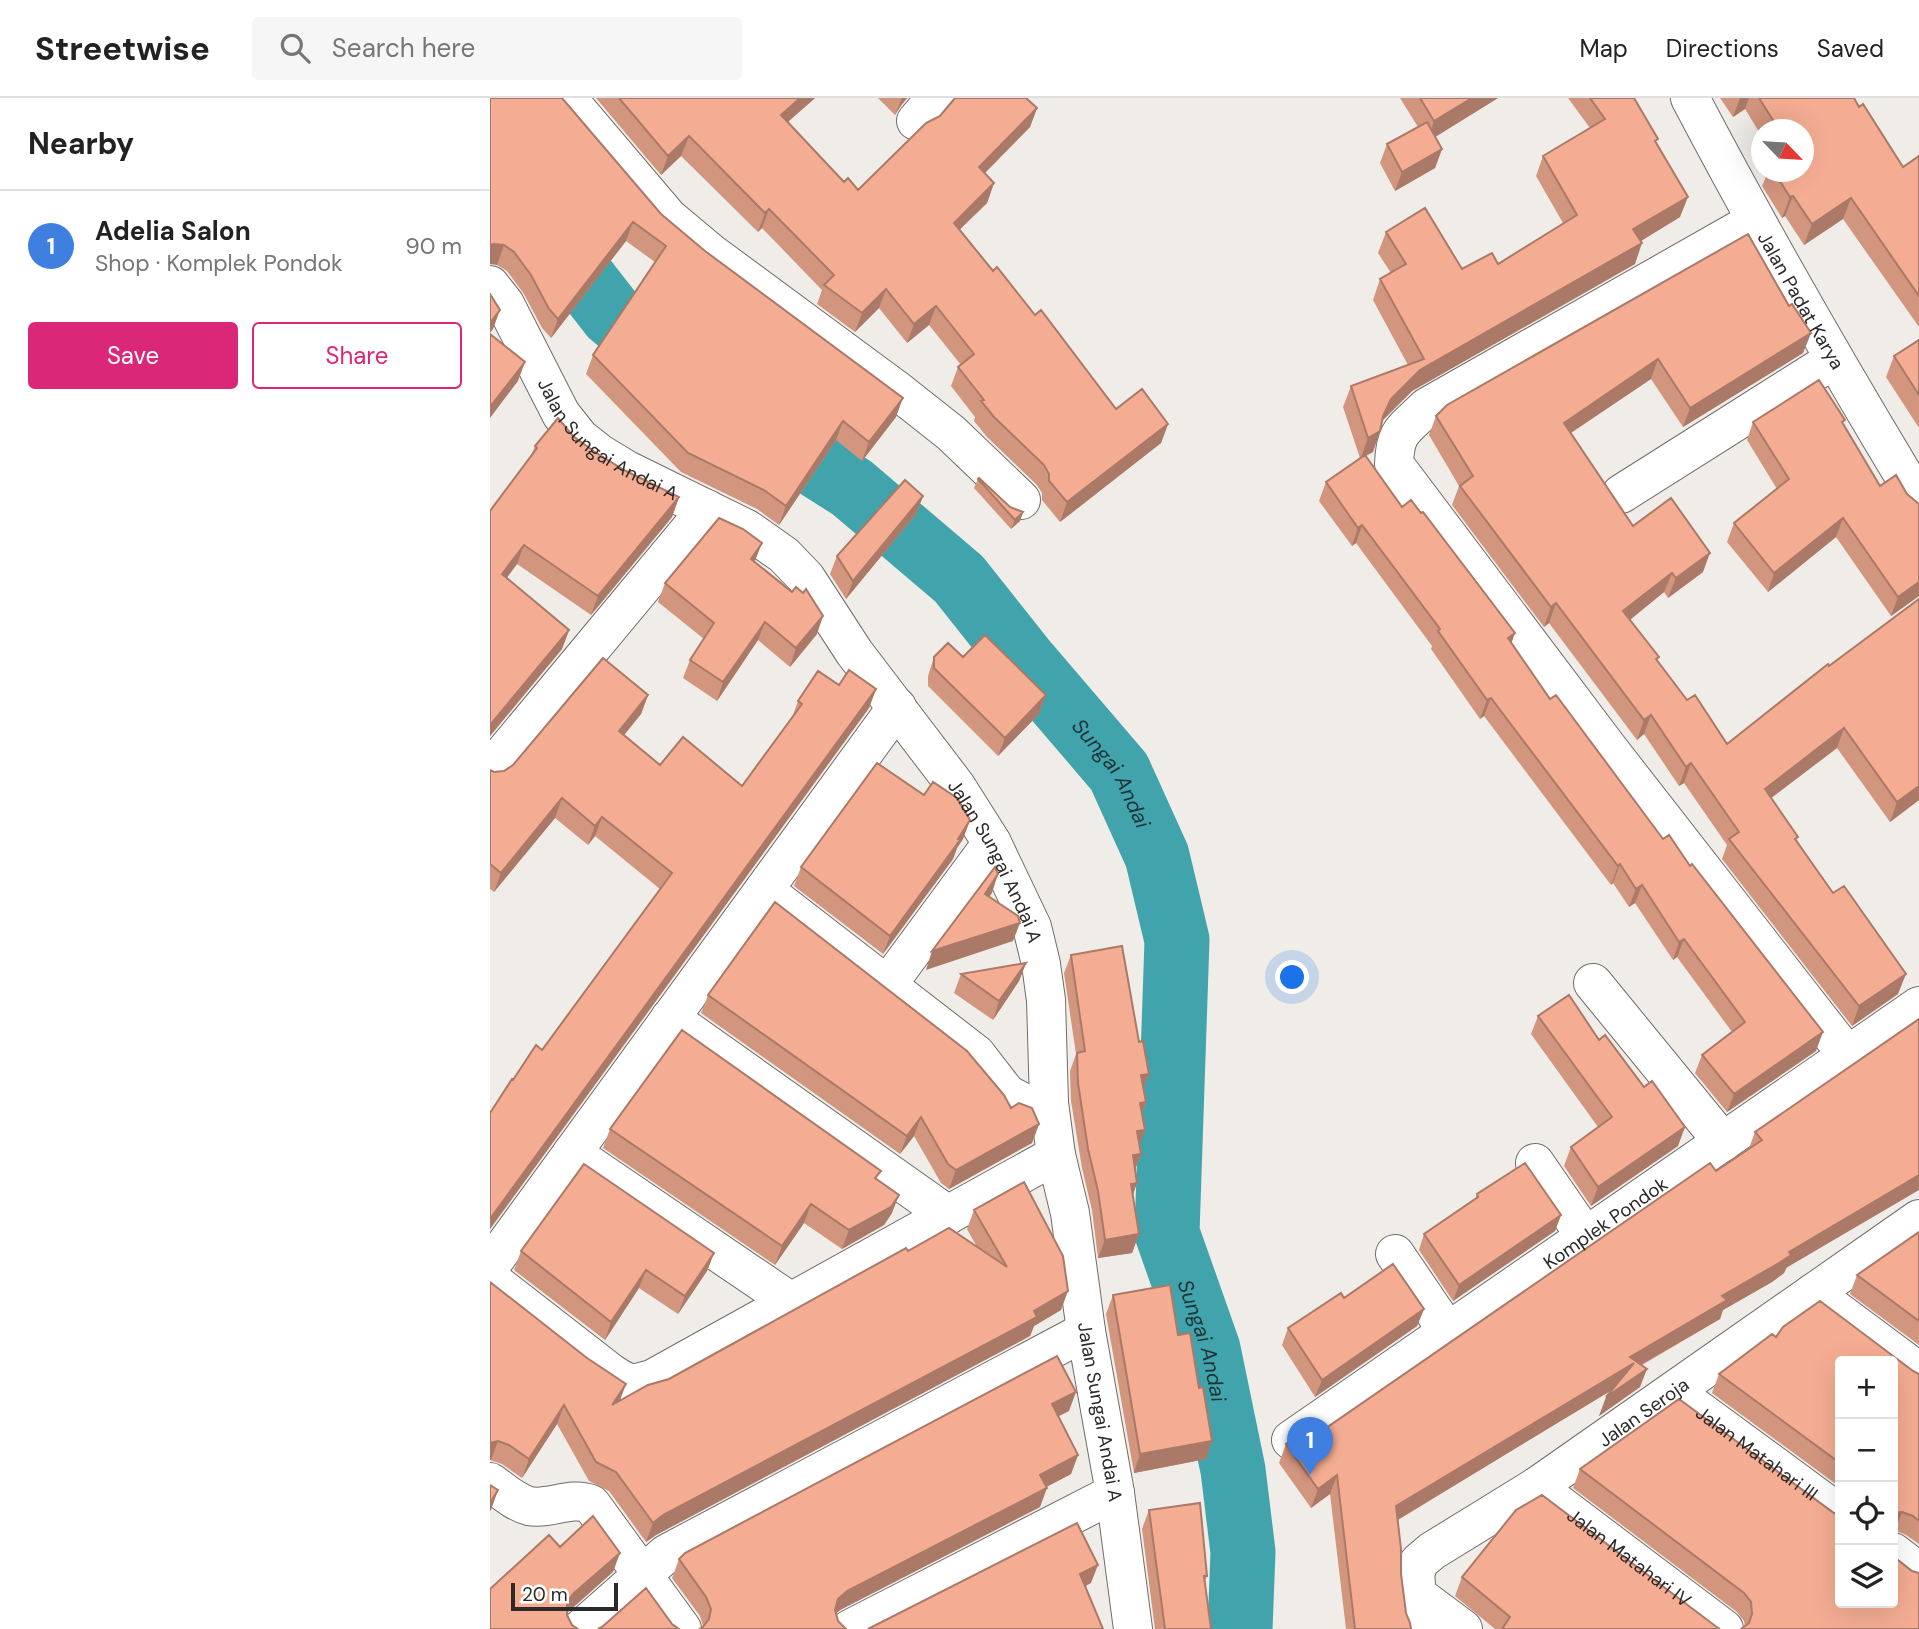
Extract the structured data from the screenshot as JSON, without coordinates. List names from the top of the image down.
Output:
{
  "streets": {
    "street": [
      "Jalan Padat Karya",
      "Jalan Sungai Andai A",
      "Komplek Pondok",
      "Jalan Seroja",
      "Jalan Matahari III",
      "Jalan Matahari IV"
    ]
  },
  "crossings": [
    ["Jalan Seroja", "Jalan Matahari III"],
    ["Jalan Seroja", "Jalan Matahari IV"]
  ],
  "water": ["Sungai Andai"],
  "scale_bar": "20 m",
  "north": "bottom right",
  "page": {
    "header": "Streetwise",
    "search": "Search here",
    "nav": ["Map", "Directions", "Saved"],
    "heading": "Nearby",
    "list": [
      {
        "mark": "1",
        "name": "Adelia Salon",
        "note": "Shop · Komplek Pondok",
        "value": "90 m"
      }
    ],
    "buttons": ["Save", "Share"],
    "map_buttons": ["+", "−"],
    "pins": "1",
    "scale": "20 m"
  }
}
